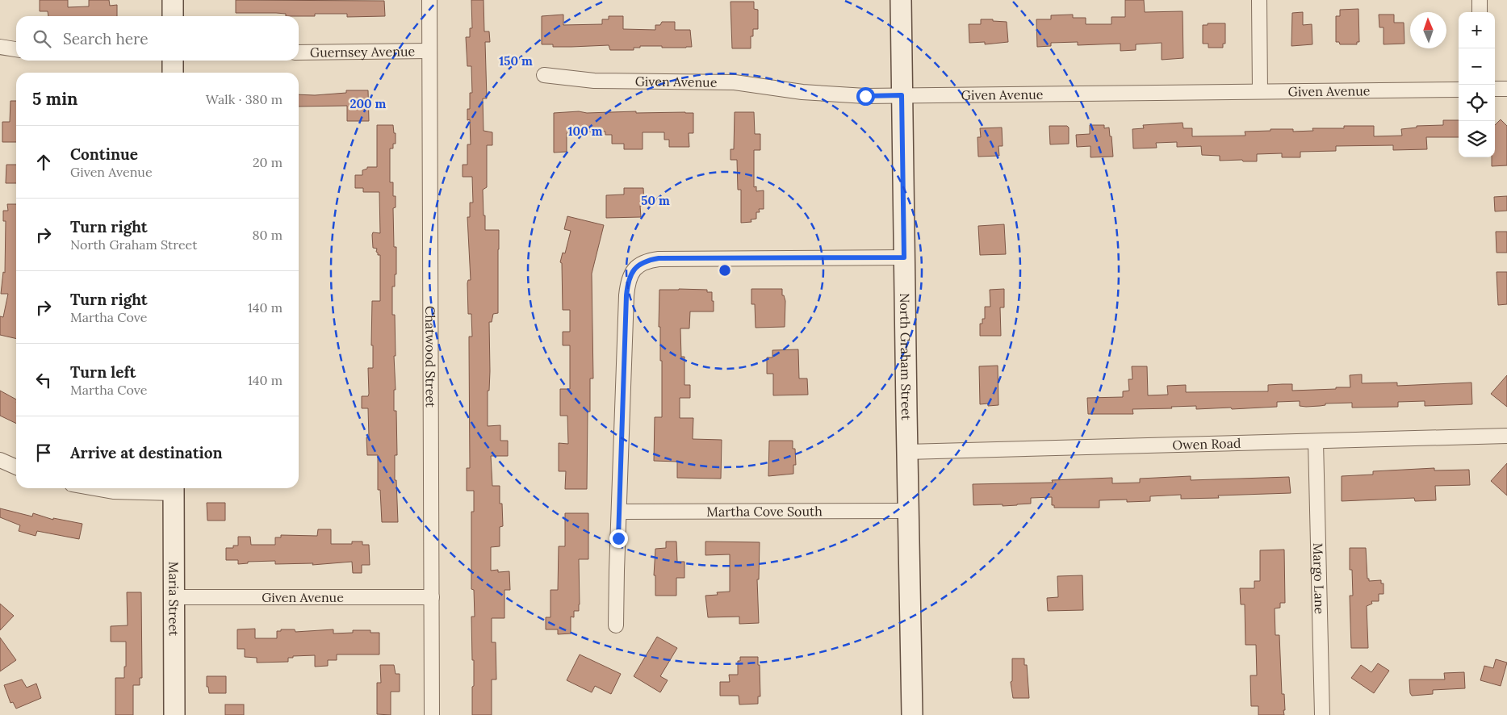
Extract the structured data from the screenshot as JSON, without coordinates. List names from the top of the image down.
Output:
{
  "streets": {
    "main road": ["North Graham Street", "Maria Street"],
    "street": [
      "Guernsey Avenue",
      "Given Avenue",
      "Chatwood Street",
      "Owen Road",
      "Martha Cove South",
      "Margo Lane"
    ]
  },
  "crossings": [
    ["Guernsey Avenue", "Chatwood Street"],
    ["Given Avenue", "Chatwood Street"],
    ["Given Avenue", "North Graham Street"],
    ["Given Avenue", "Maria Street"],
    ["North Graham Street", "Owen Road"],
    ["North Graham Street", "Martha Cove South"],
    ["Owen Road", "Margo Lane"]
  ],
  "north": "top",
  "page": {
    "map_buttons": ["+", "−"],
    "search": "Search here",
    "heading": ["5 min", "Walk · 380 m"],
    "list": [
      ["Continue", "Given Avenue", "20 m"],
      ["Turn right", "North Graham Street", "80 m"],
      ["Turn right", "Martha Cove", "140 m"],
      ["Turn left", "Martha Cove", "140 m"],
      "Arrive at destination"
    ]
  },
  "rings": [
    "150 m",
    "200 m",
    "100 m",
    "50 m"
  ]
}
